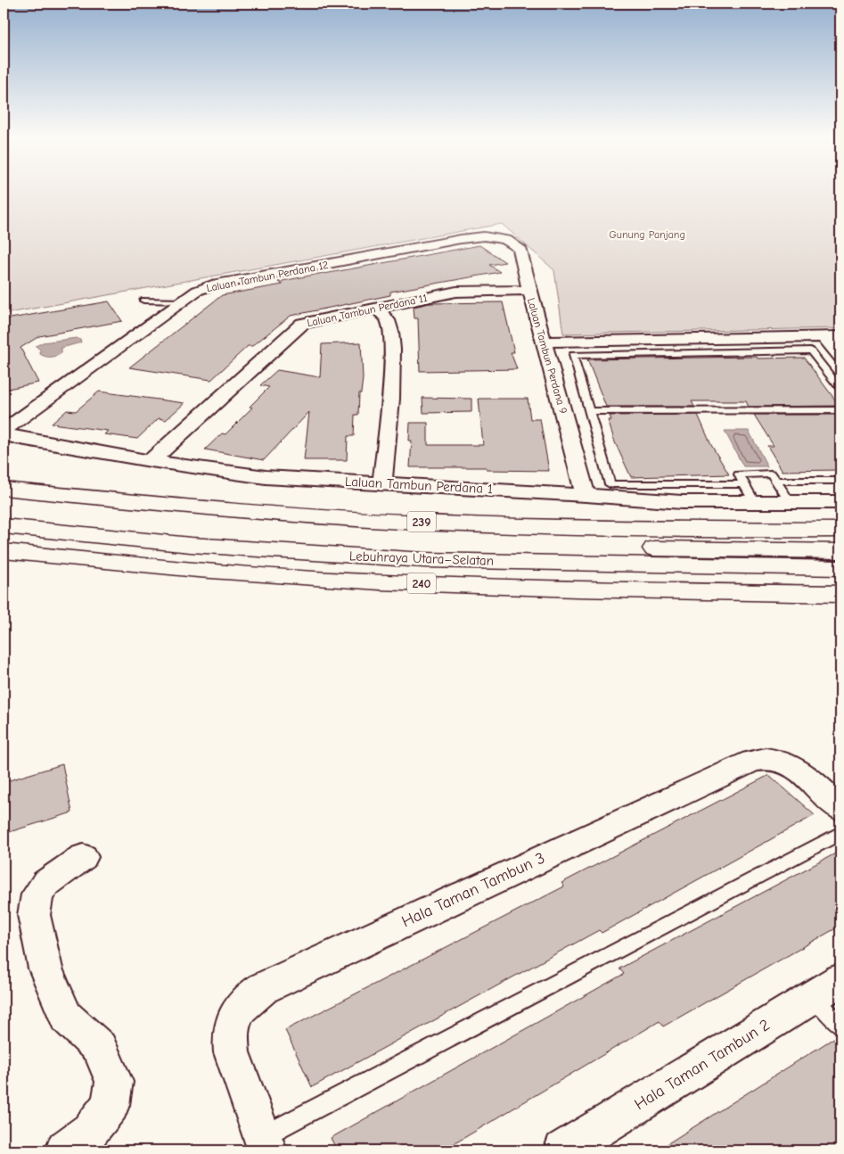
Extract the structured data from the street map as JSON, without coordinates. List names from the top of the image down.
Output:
{
  "streets": {
    "main road": ["239", "Lebuhraya Utara–Selatan", "240"],
    "street": [
      "Laluan Tambun Perdana 12",
      "Laluan Tambun Perdana 11",
      "Laluan Tambun Perdana 9",
      "Laluan Tambun Perdana 1",
      "Hala Taman Tambun 3",
      "Hala Taman Tambun 2"
    ]
  },
  "crossings": [
    ["Laluan Tambun Perdana 12", "Laluan Tambun Perdana 9"],
    ["Laluan Tambun Perdana 12", "Laluan Tambun Perdana 1"],
    ["Laluan Tambun Perdana 11", "Laluan Tambun Perdana 9"],
    ["Laluan Tambun Perdana 11", "Laluan Tambun Perdana 1"],
    ["Laluan Tambun Perdana 9", "Laluan Tambun Perdana 1"]
  ],
  "parks": ["Gunung Panjang"]
}
